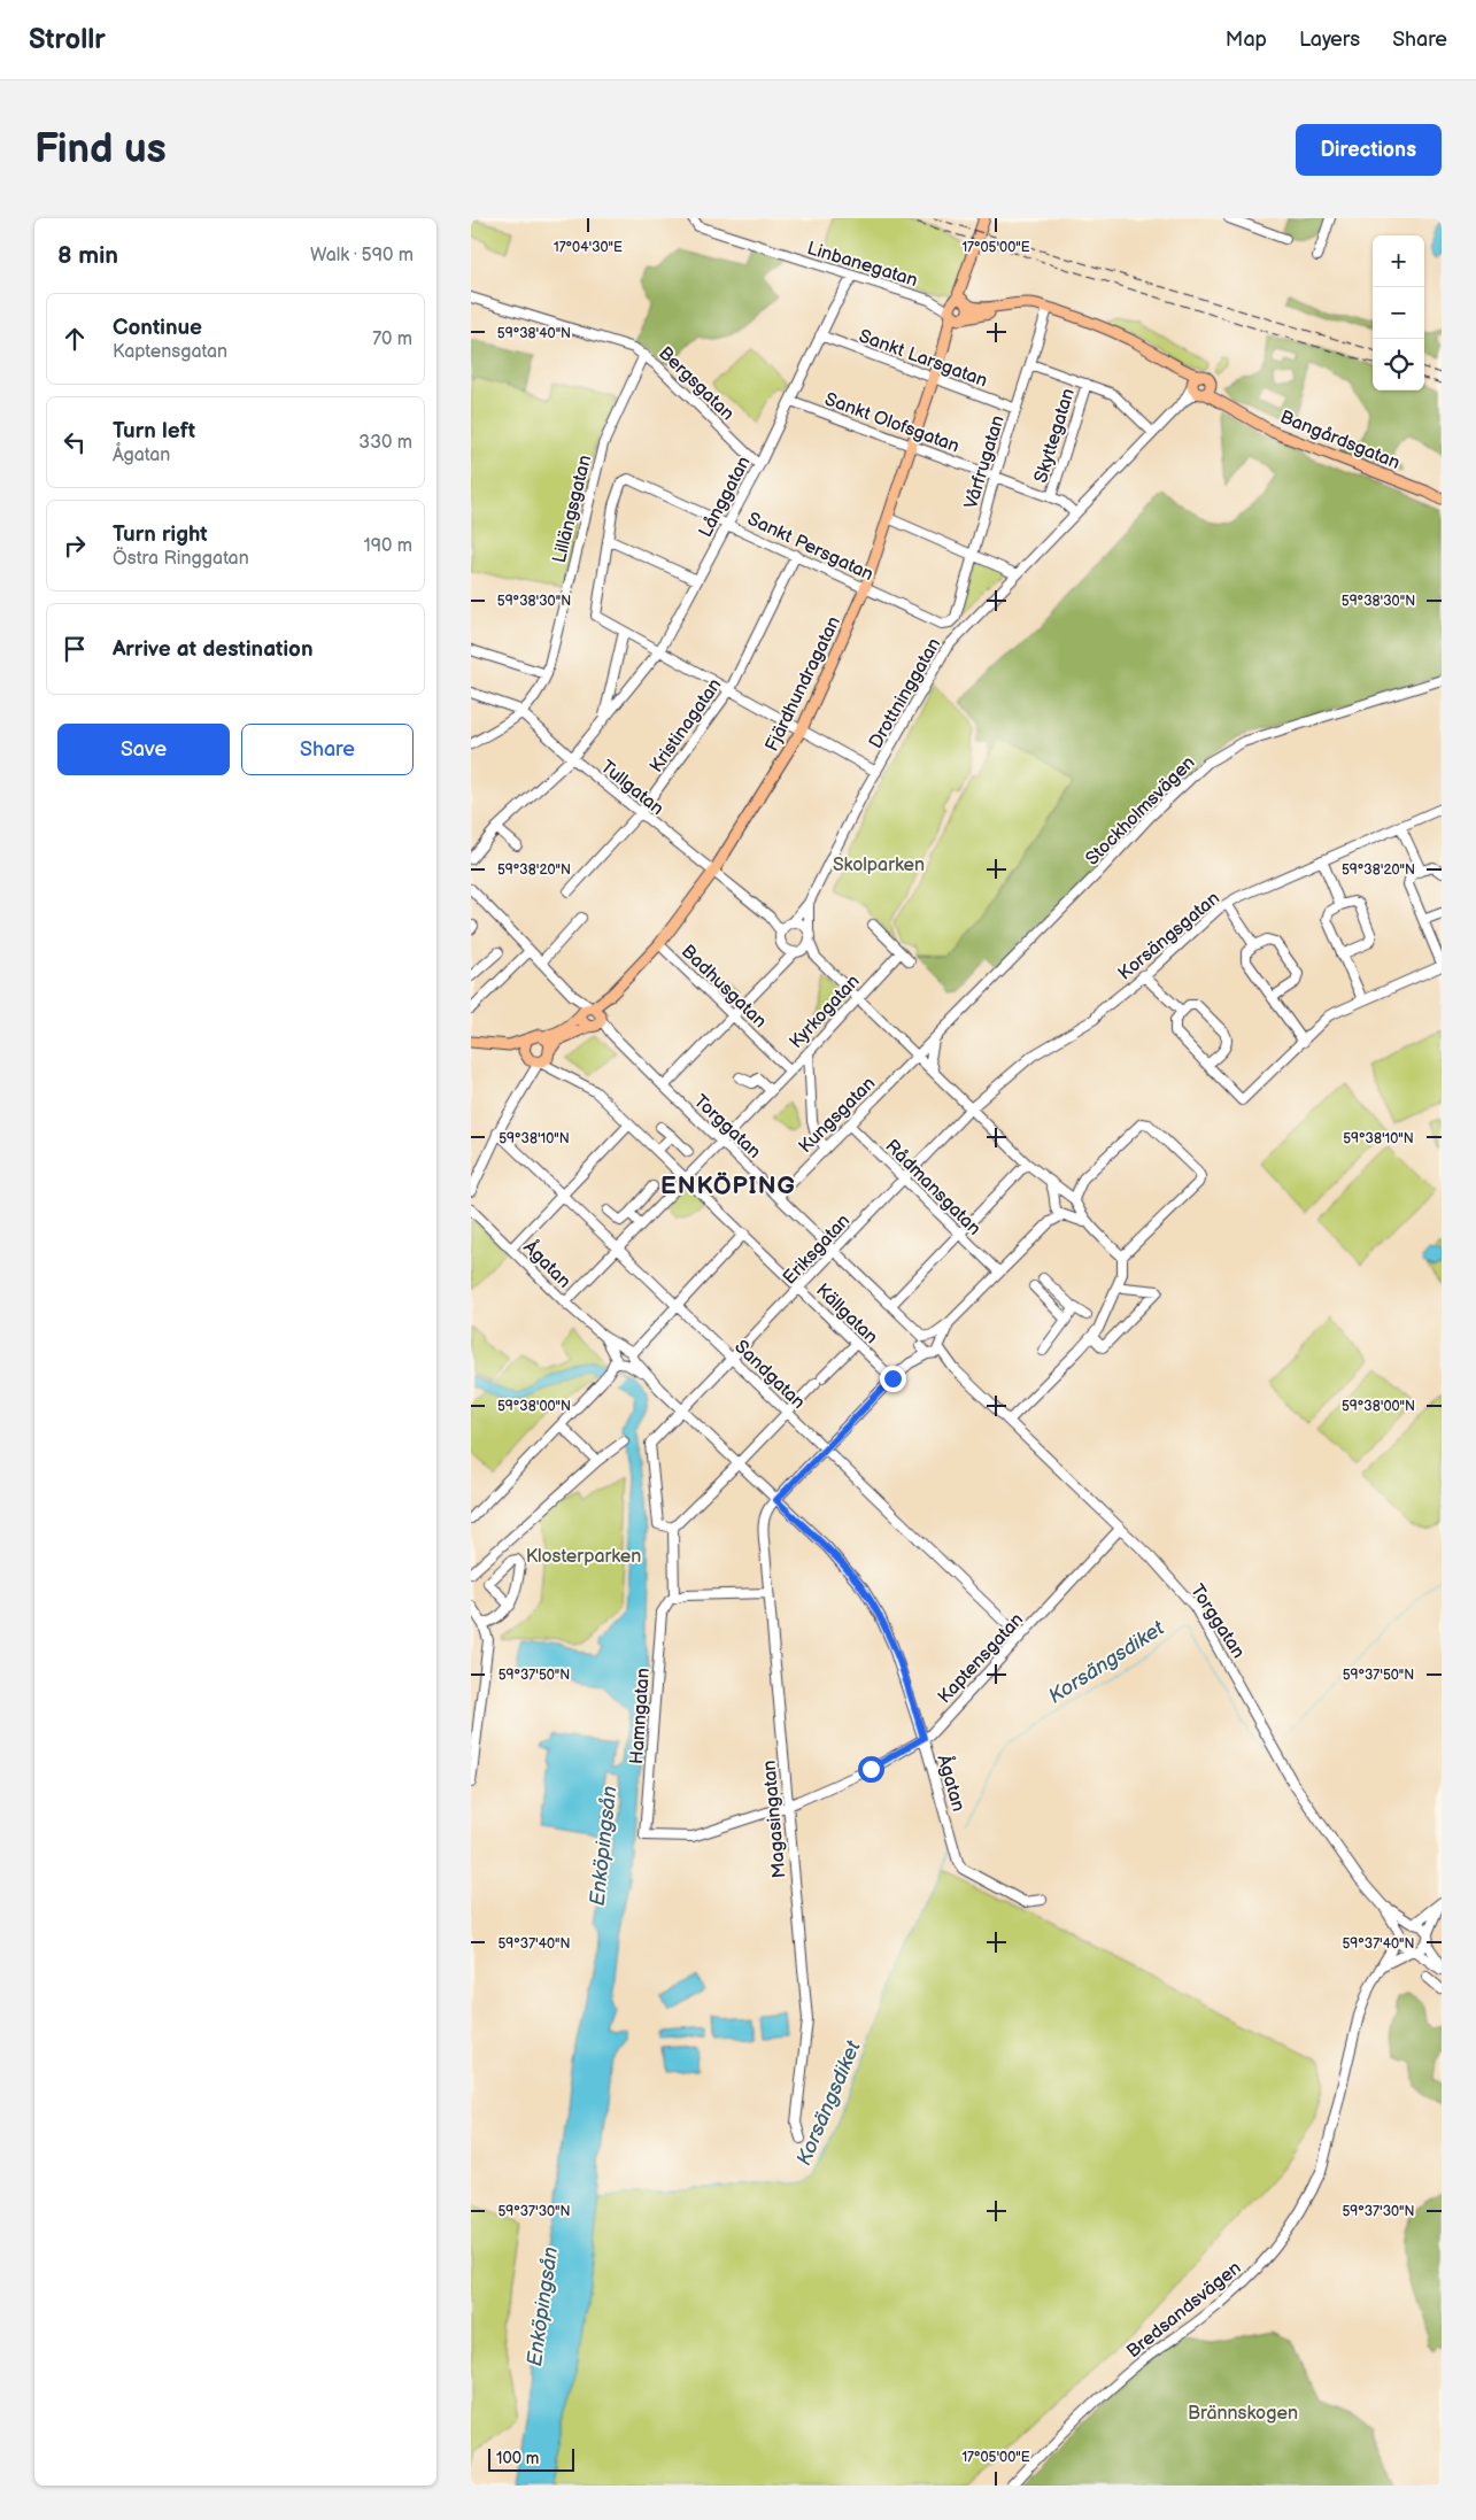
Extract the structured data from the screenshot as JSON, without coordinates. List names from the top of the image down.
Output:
{
  "streets": {
    "main road": ["Bangårdsgatan", "Fjärdhundragatan"],
    "street": [
      "Linbanegatan",
      "Sankt Larsgatan",
      "Bergsgatan",
      "Sankt Olofsgatan",
      "Skyttegatan",
      "Vårfrugatan",
      "Långgatan",
      "Lillängsgatan",
      "Sankt Persgatan",
      "Drottninggatan",
      "Kristinagatan",
      "Tullgatan",
      "Stockholmsvägen",
      "Korsängsgatan",
      "Badhusgatan",
      "Kyrkogatan",
      "Kungsgatan",
      "Torggatan",
      "Rådmansgatan",
      "Eriksgatan",
      "Ågatan",
      "Källgatan",
      "Sandgatan",
      "Kaptensgatan",
      "Hamngatan",
      "Magasingatan",
      "Bredsandsvägen"
    ]
  },
  "crossings": [
    ["Linbanegatan", "Bangårdsgatan"],
    ["Linbanegatan", "Långgatan"],
    ["Linbanegatan", "Fjärdhundragatan"],
    ["Sankt Larsgatan", "Vårfrugatan"],
    ["Sankt Larsgatan", "Långgatan"],
    ["Sankt Larsgatan", "Fjärdhundragatan"],
    ["Bergsgatan", "Långgatan"],
    ["Bergsgatan", "Lillängsgatan"],
    ["Sankt Olofsgatan", "Skyttegatan"],
    ["Sankt Olofsgatan", "Vårfrugatan"],
    ["Sankt Olofsgatan", "Långgatan"],
    ["Sankt Olofsgatan", "Fjärdhundragatan"],
    ["Sankt Olofsgatan", "Drottninggatan"],
    ["Bangårdsgatan", "Vårfrugatan"],
    ["Bangårdsgatan", "Fjärdhundragatan"],
    ["Bangårdsgatan", "Drottninggatan"],
    ["Vårfrugatan", "Sankt Persgatan"],
    ["Långgatan", "Sankt Persgatan"],
    ["Långgatan", "Tullgatan"],
    ["Lillängsgatan", "Tullgatan"],
    ["Sankt Persgatan", "Fjärdhundragatan"],
    ["Sankt Persgatan", "Kristinagatan"],
    ["Fjärdhundragatan", "Tullgatan"],
    ["Fjärdhundragatan", "Torggatan"],
    ["Drottninggatan", "Tullgatan"],
    ["Kristinagatan", "Tullgatan"],
    ["Stockholmsvägen", "Kungsgatan"],
    ["Korsängsgatan", "Eriksgatan"],
    ["Badhusgatan", "Kyrkogatan"],
    ["Kyrkogatan", "Torggatan"],
    ["Kyrkogatan", "Ågatan"],
    ["Kyrkogatan", "Källgatan"],
    ["Kyrkogatan", "Sandgatan"],
    ["Kungsgatan", "Torggatan"],
    ["Kungsgatan", "Rådmansgatan"],
    ["Torggatan", "Eriksgatan"],
    ["Torggatan", "Kaptensgatan"],
    ["Torggatan", "Bredsandsvägen"],
    ["Rådmansgatan", "Eriksgatan"],
    ["Eriksgatan", "Ågatan"],
    ["Eriksgatan", "Källgatan"],
    ["Eriksgatan", "Sandgatan"],
    ["Ågatan", "Kaptensgatan"],
    ["Ågatan", "Magasingatan"],
    ["Källgatan", "Magasingatan"],
    ["Sandgatan", "Kaptensgatan"],
    ["Sandgatan", "Magasingatan"],
    ["Kaptensgatan", "Hamngatan"],
    ["Kaptensgatan", "Magasingatan"]
  ],
  "districts": ["ENKÖPING"],
  "water": ["Korsängsdiket", "Enköpingsån"],
  "parks": ["Skolparken", "Klosterparken", "Brännskogen"],
  "scale_bar": "100 m",
  "page": {
    "header": "Strollr",
    "nav": ["Map", "Layers", "Share"],
    "buttons": [
      "Directions",
      ["Save", "Share"]
    ],
    "title": "Find us",
    "heading": ["8 min", "Walk · 590 m"],
    "map_buttons": ["+", "−"],
    "list": [
      ["Continue", "Kaptensgatan", "70 m"],
      ["Turn left", "Ågatan", "330 m"],
      ["Turn right", "Östra Ringgatan", "190 m"],
      "Arrive at destination"
    ],
    "scale": "100 m"
  },
  "coordinates": [
    "17°04'30\"E",
    "17°05'00\"E",
    "59°38'40\"N",
    "59°38'30\"N",
    "59°38'20\"N",
    "59°38'10\"N",
    "59°38'00\"N",
    "59°37'50\"N",
    "59°37'40\"N",
    "59°37'30\"N"
  ]
}
